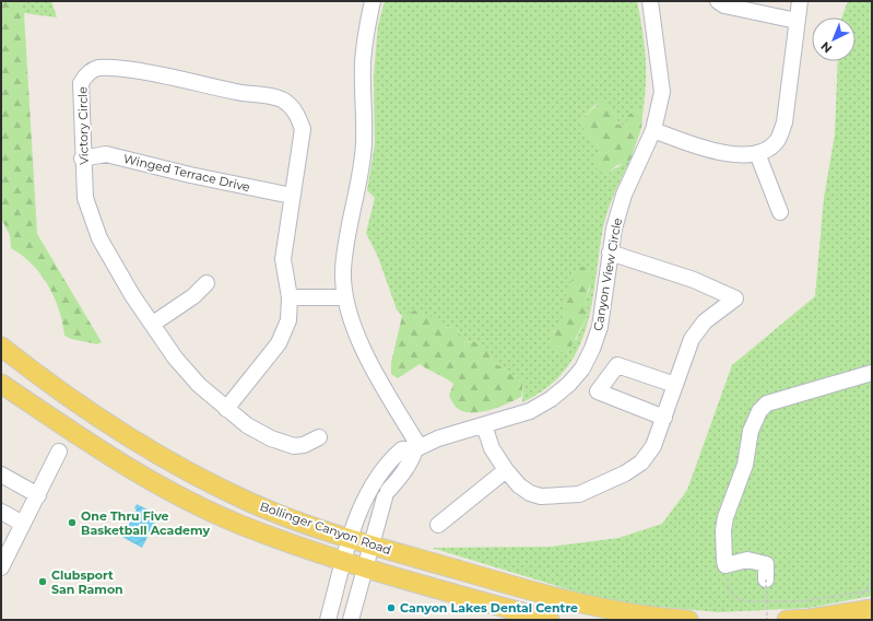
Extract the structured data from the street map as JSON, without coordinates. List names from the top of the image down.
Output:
{
  "streets": {
    "main road": ["Bollinger Canyon Road"],
    "street": ["Victory Circle", "Winged Terrace Drive", "Canyon View Circle"]
  },
  "crossings": [
    ["Victory Circle", "Winged Terrace Drive"],
    ["Canyon View Circle", "Bollinger Canyon Road"]
  ],
  "places": ["One Thru Five Basketball Academy", "Clubsport San Ramon", "Canyon Lakes Dental Centre"],
  "north": "bottom left"
}
